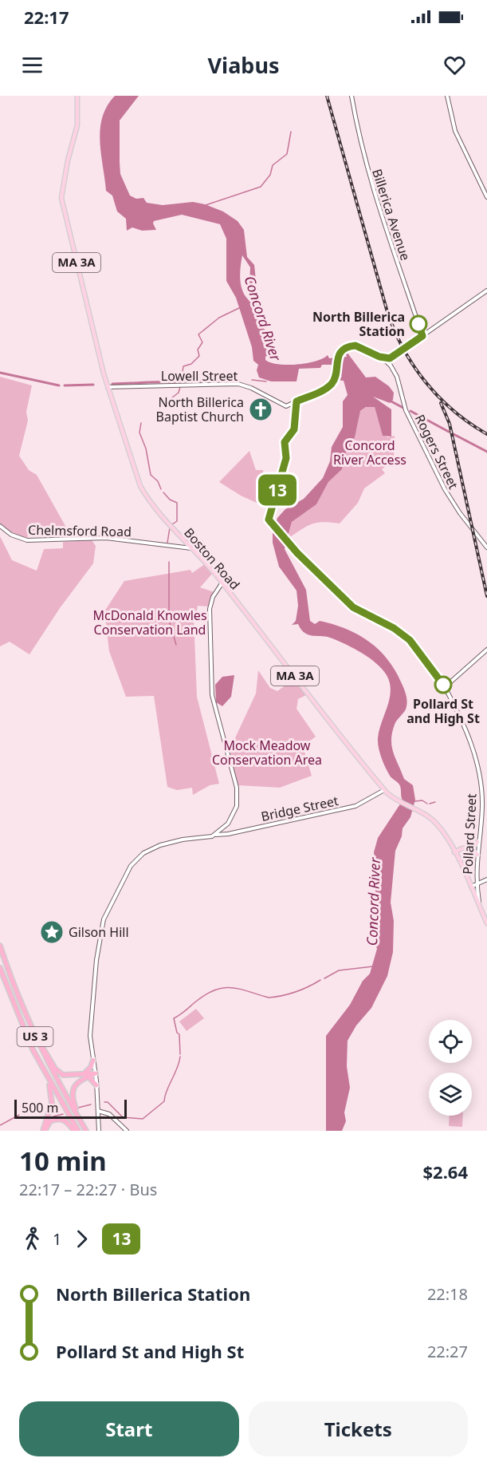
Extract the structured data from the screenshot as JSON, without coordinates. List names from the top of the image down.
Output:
{
  "streets": {
    "highway": ["US 3"],
    "main road": [
      "Billerica Avenue",
      "MA 3A",
      "Lowell Street",
      "Rogers Street",
      "Chelmsford Road",
      "Boston Road",
      "Bridge Street",
      "Pollard Street"
    ]
  },
  "crossings": [
    ["Lowell Street", "Rogers Street"],
    ["Lowell Street", "Boston Road"],
    ["Chelmsford Road", "Boston Road"],
    ["Boston Road", "Bridge Street"],
    ["Boston Road", "Pollard Street"]
  ],
  "water": ["Concord River"],
  "parks": ["Concord River Access", "McDonald Knowles Conservation Land", "Mock Meadow Conservation Area"],
  "places": {
    "other": ["North Billerica Station", "Pollard St and High St"],
    "church": ["North Billerica Baptist Church"],
    "place": ["Gilson Hill"]
  },
  "lines": ["bus line 13"],
  "scale_bar": "500 m",
  "page": {
    "status": "22:17",
    "header": "Viabus",
    "on_map": "13",
    "scale": "500 m",
    "heading": ["10 min", "22:17 – 22:27 · Bus", "$2.64"],
    "legs": ["1", "13"],
    "list": [
      {
        "name": "North Billerica Station",
        "value": "22:18"
      },
      {
        "name": "Pollard St and High St",
        "value": "22:27"
      }
    ],
    "buttons": ["Start", "Tickets"]
  }
}
